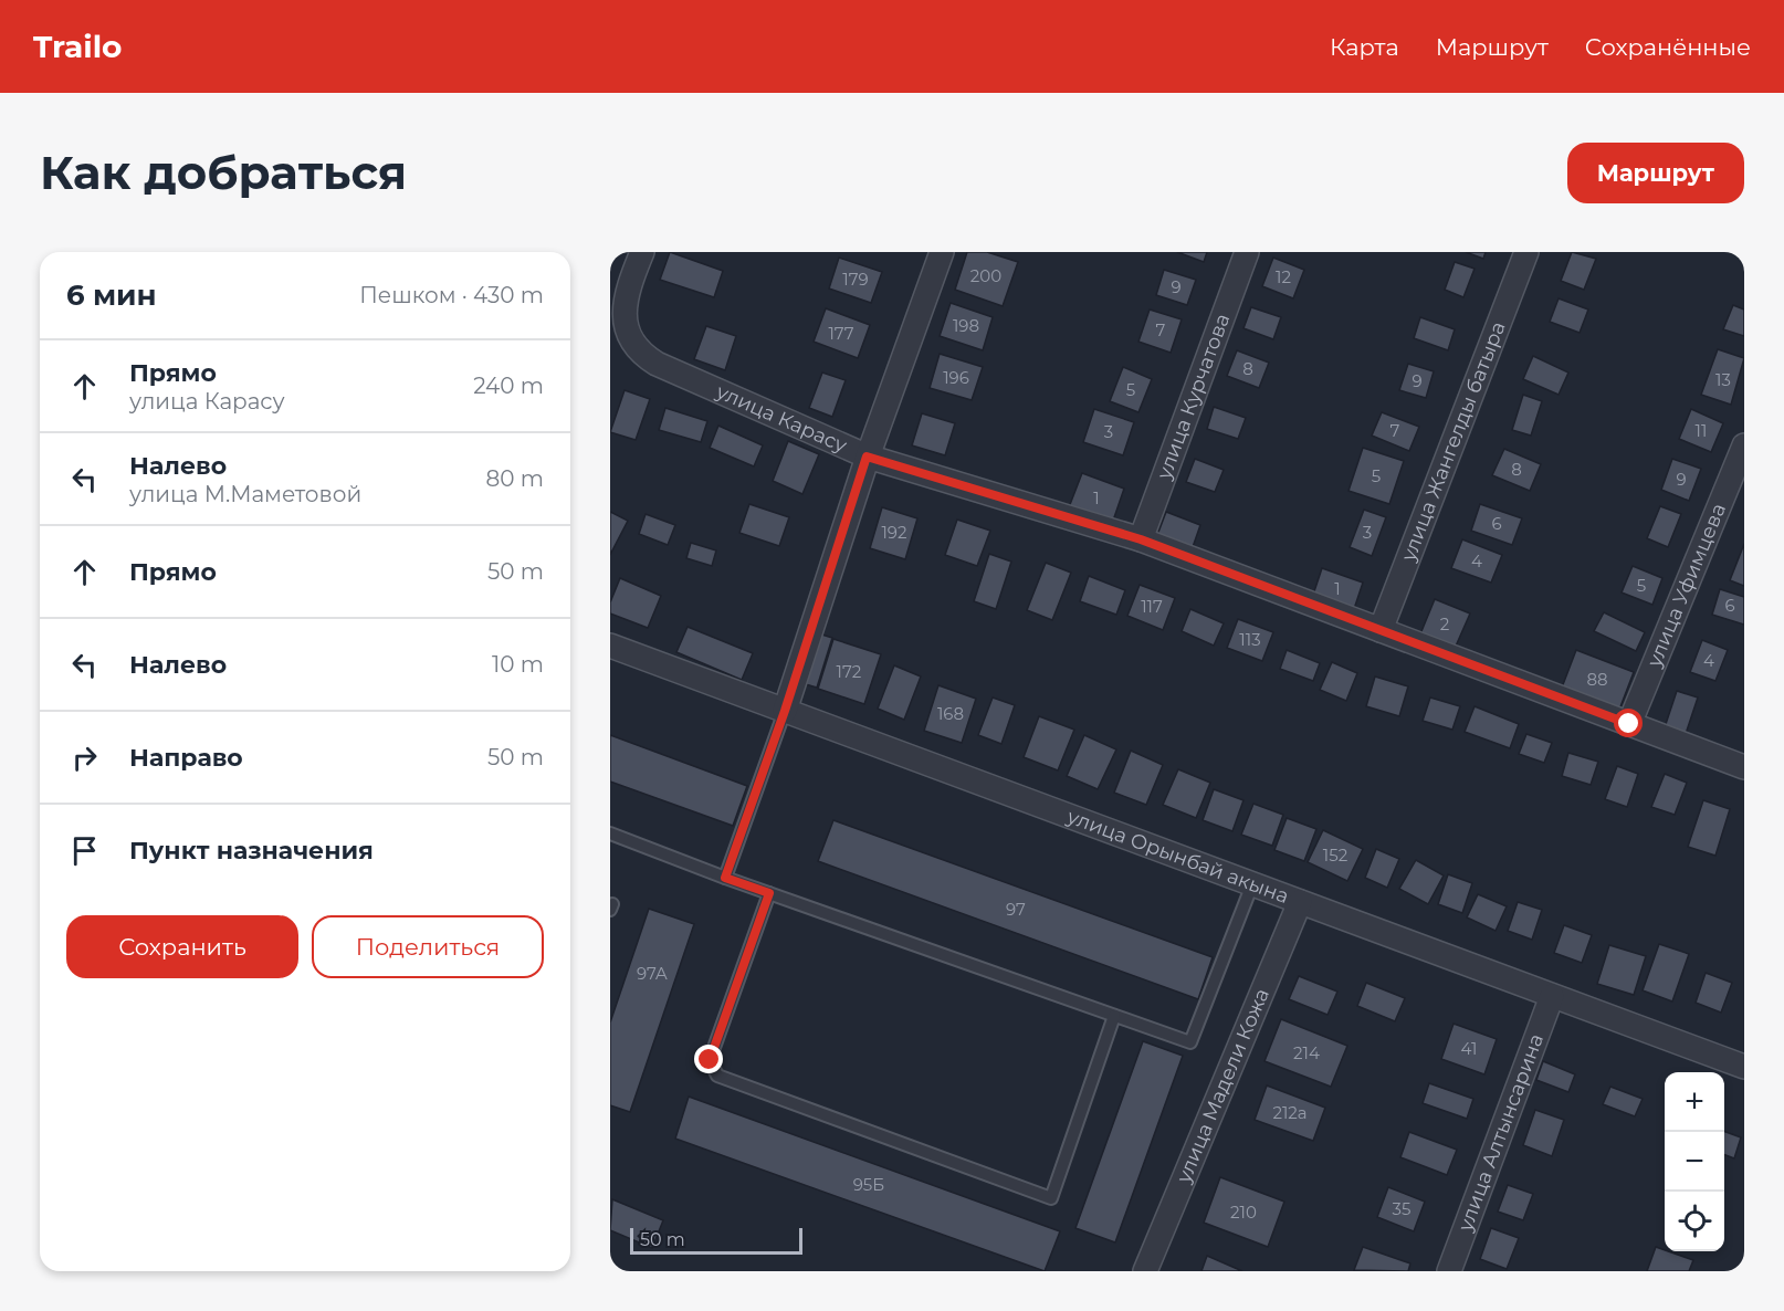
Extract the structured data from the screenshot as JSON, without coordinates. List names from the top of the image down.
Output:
{
  "streets": {
    "street": [
      "улица Курчатова",
      "улица Карасу",
      "улица Жангелды батыра",
      "улица Уфимцева",
      "улица Орынбай акына",
      "улица Мадели Кожа",
      "улица Алтынсарина"
    ]
  },
  "crossings": [
    ["улица Курчатова", "улица Карасу"],
    ["улица Карасу", "улица Жангелды батыра"],
    ["улица Карасу", "улица Уфимцева"],
    ["улица Орынбай акына", "улица Мадели Кожа"],
    ["улица Орынбай акына", "улица Алтынсарина"]
  ],
  "house_numbers": [
    "200",
    "12",
    "179",
    "9",
    "198",
    "7",
    "177",
    "8",
    "196",
    "13",
    "9",
    "5",
    "7",
    "11",
    "3",
    "8",
    "5",
    "9",
    "1",
    "6",
    "192",
    "3",
    "4",
    "5",
    "1",
    "6",
    "117",
    "2",
    "113",
    "4",
    "172",
    "88",
    "168",
    "152",
    "97",
    "97А",
    "41",
    "214",
    "212а",
    "95Б",
    "35",
    "210"
  ],
  "scale_bar": "50 m",
  "page": {
    "header": "Trailo",
    "nav": ["Карта", "Маршрут", "Сохранённые"],
    "buttons": [
      "Маршрут",
      ["Сохранить", "Поделиться"]
    ],
    "title": "Как добраться",
    "heading": ["6 мин", "Пешком · 430 m"],
    "list": [
      ["Прямо", "улица Карасу", "240 m"],
      ["Налево", "улица М.Маметовой", "80 m"],
      ["Прямо", "50 m"],
      ["Налево", "10 m"],
      ["Направо", "50 m"],
      "Пункт назначения"
    ],
    "map_buttons": ["+", "−"],
    "scale": "50 m"
  }
}
